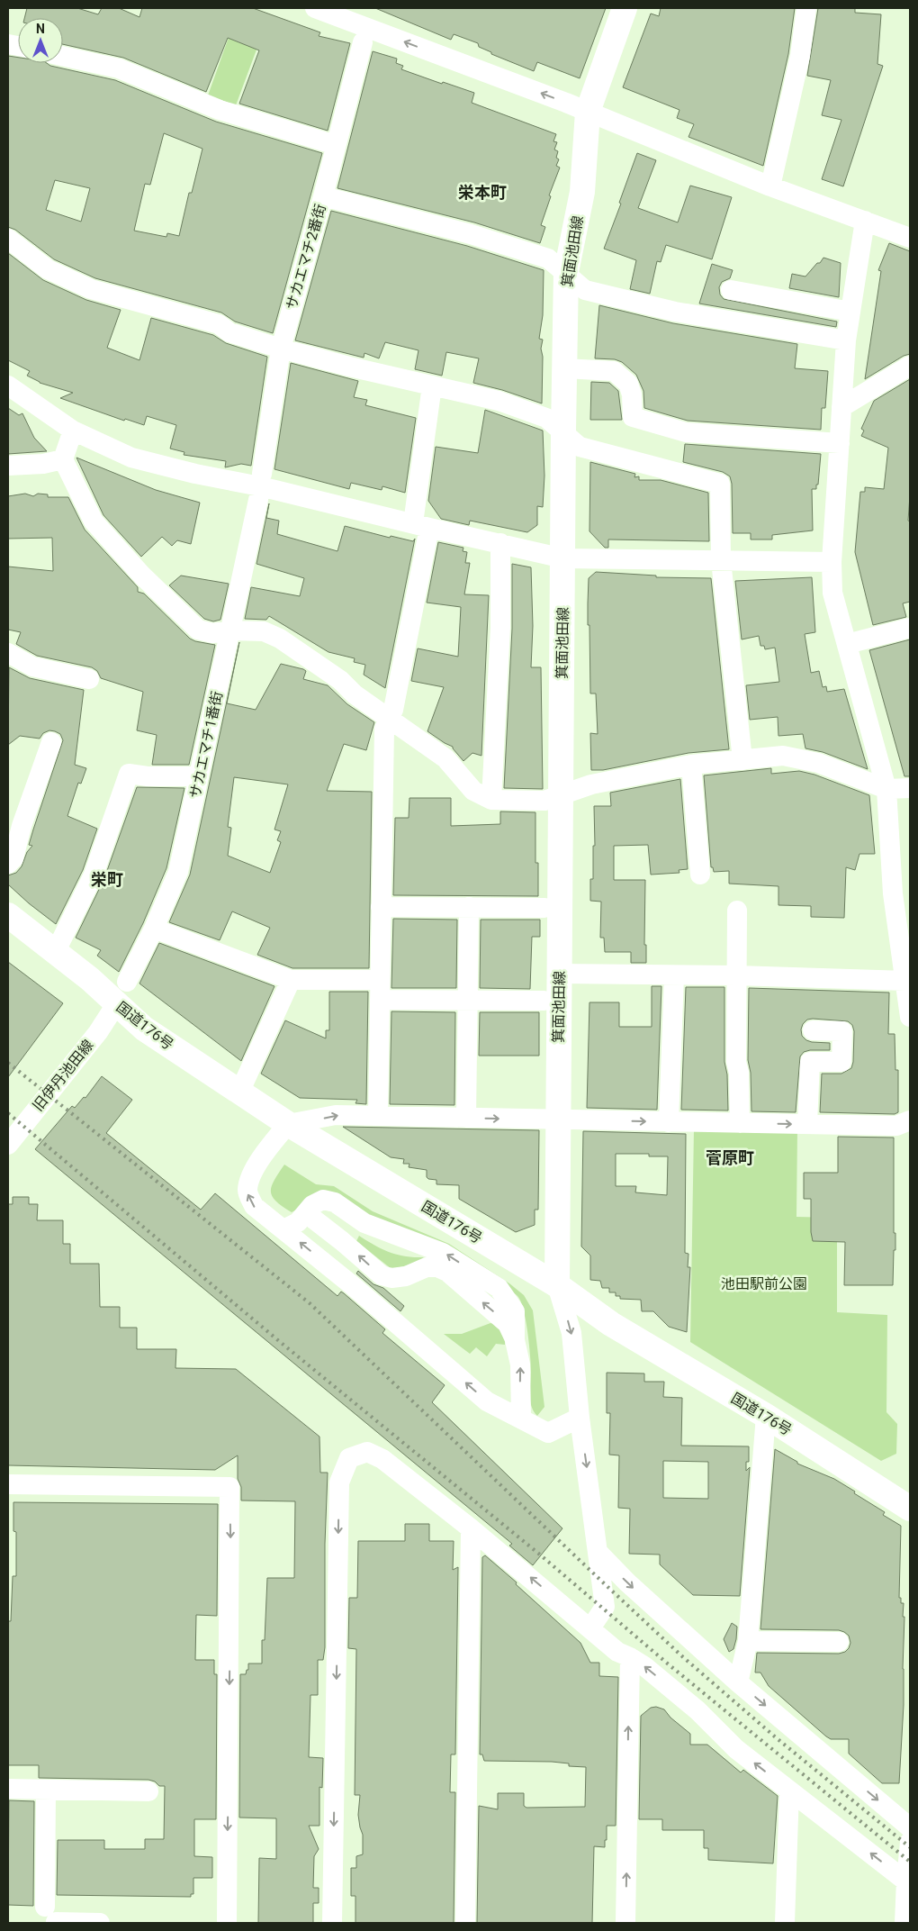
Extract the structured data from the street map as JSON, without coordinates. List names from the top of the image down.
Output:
{
  "streets": {
    "main road": ["箕面池田線", "国道176号"],
    "street": ["サカエマチ2番街", "サカエマチ1番街", "旧伊丹池田線"]
  },
  "crossings": [
    ["箕面池田線", "国道176号"],
    ["国道176号", "旧伊丹池田線"]
  ],
  "districts": ["栄本町", "栄町", "菅原町"],
  "parks": ["池田駅前公園"],
  "north": "top"
}
